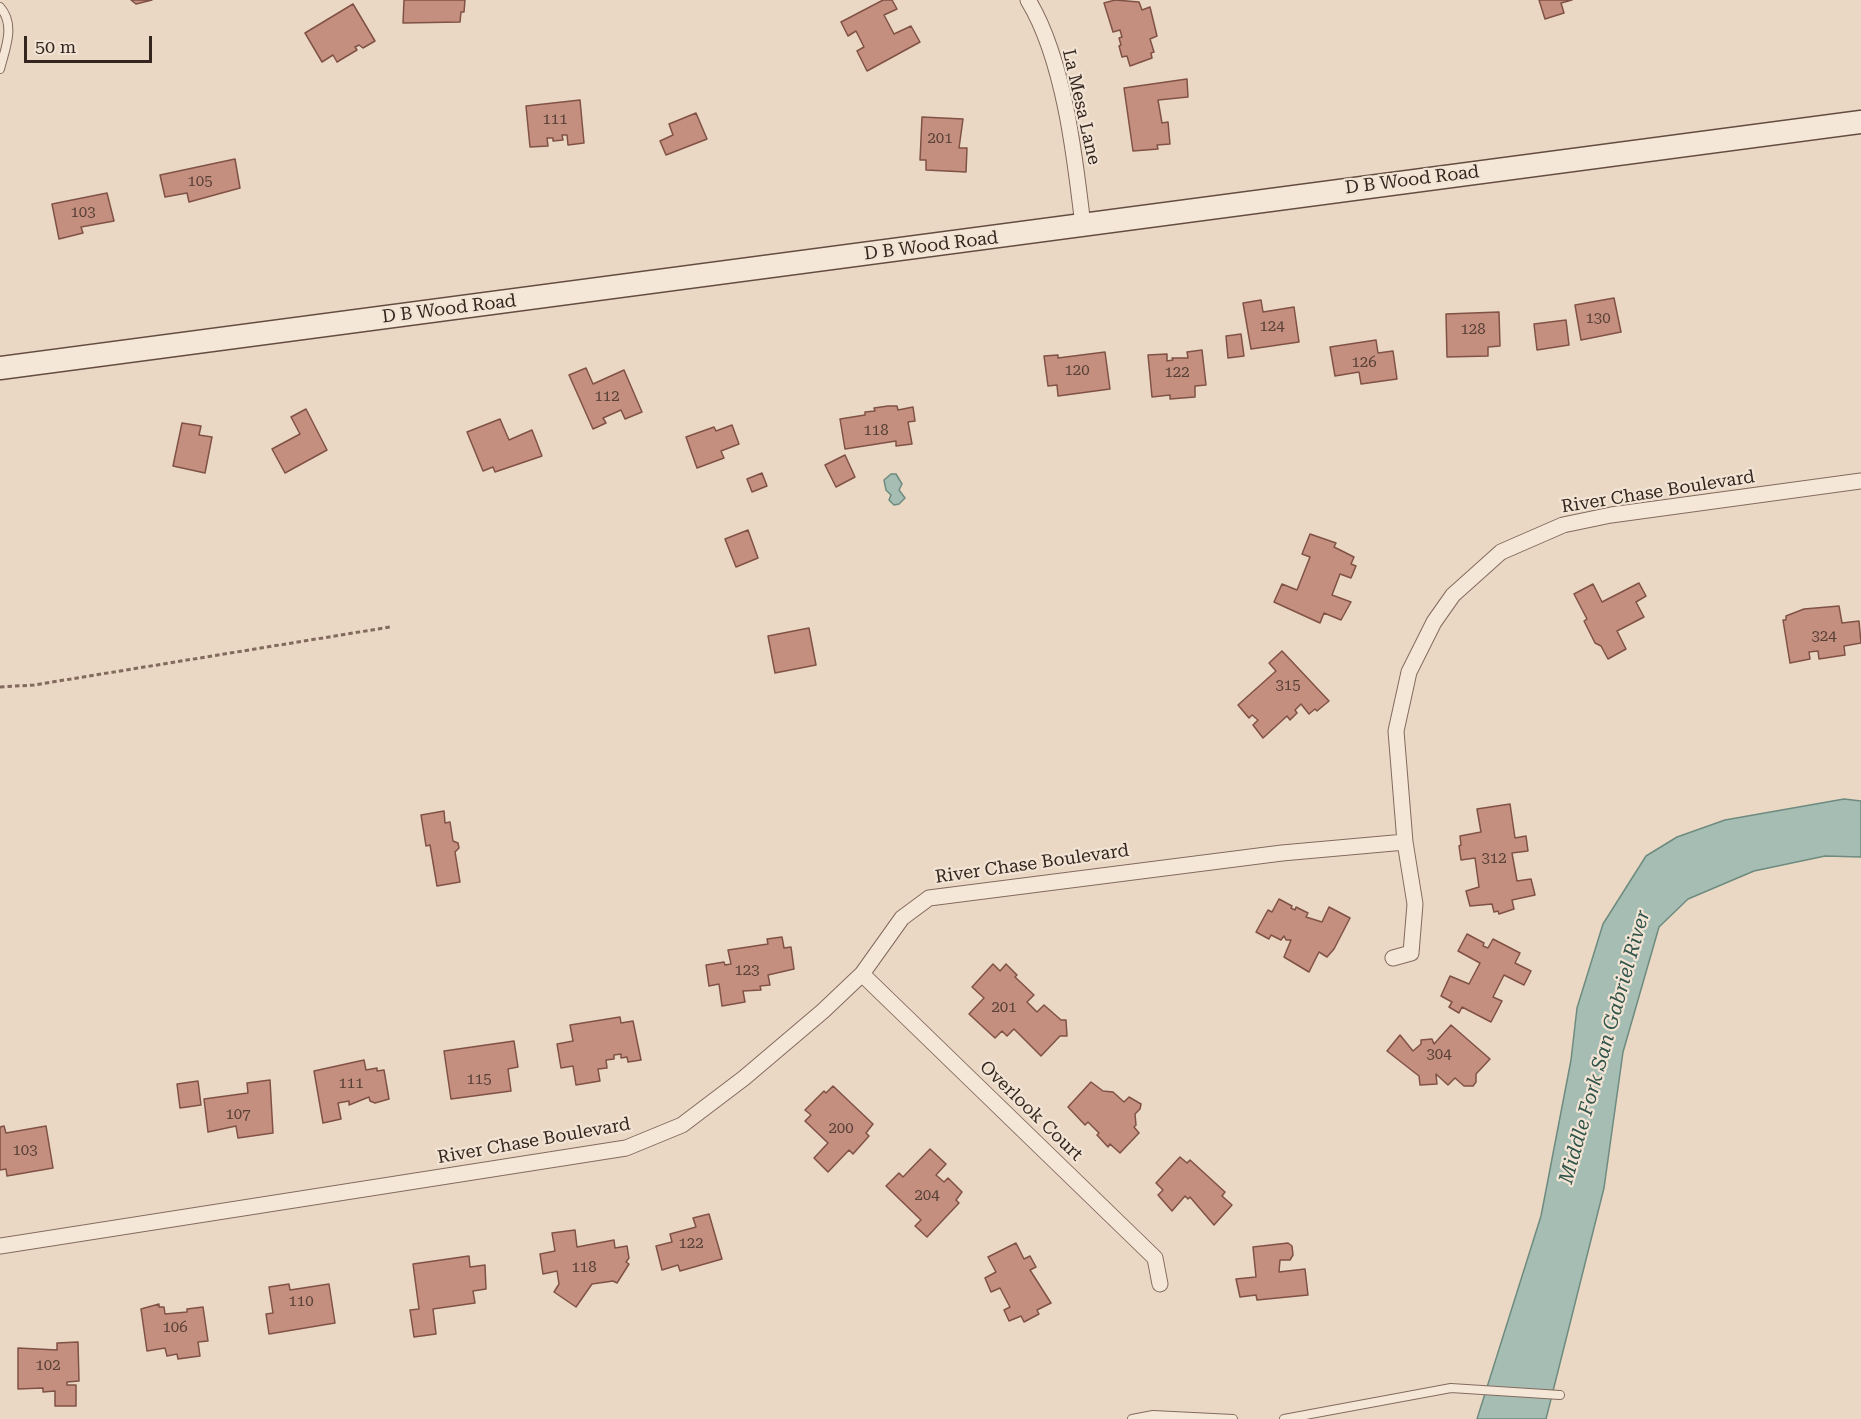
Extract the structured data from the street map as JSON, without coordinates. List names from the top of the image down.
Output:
{
  "streets": {
    "main road": ["D B Wood Road"],
    "street": ["La Mesa Lane", "River Chase Boulevard", "Overlook Court"]
  },
  "crossings": [
    ["La Mesa Lane", "D B Wood Road"],
    ["River Chase Boulevard", "Overlook Court"]
  ],
  "water": ["Middle Fork San Gabriel River"],
  "house_numbers": [
    "111",
    "201",
    "105",
    "103",
    "130",
    "124",
    "128",
    "126",
    "120",
    "122",
    "112",
    "118",
    "324",
    "315",
    "312",
    "123",
    "201",
    "304",
    "115",
    "111",
    "107",
    "200",
    "103",
    "204",
    "122",
    "118",
    "110",
    "106",
    "102"
  ],
  "scale_bar": "50 m"
}
